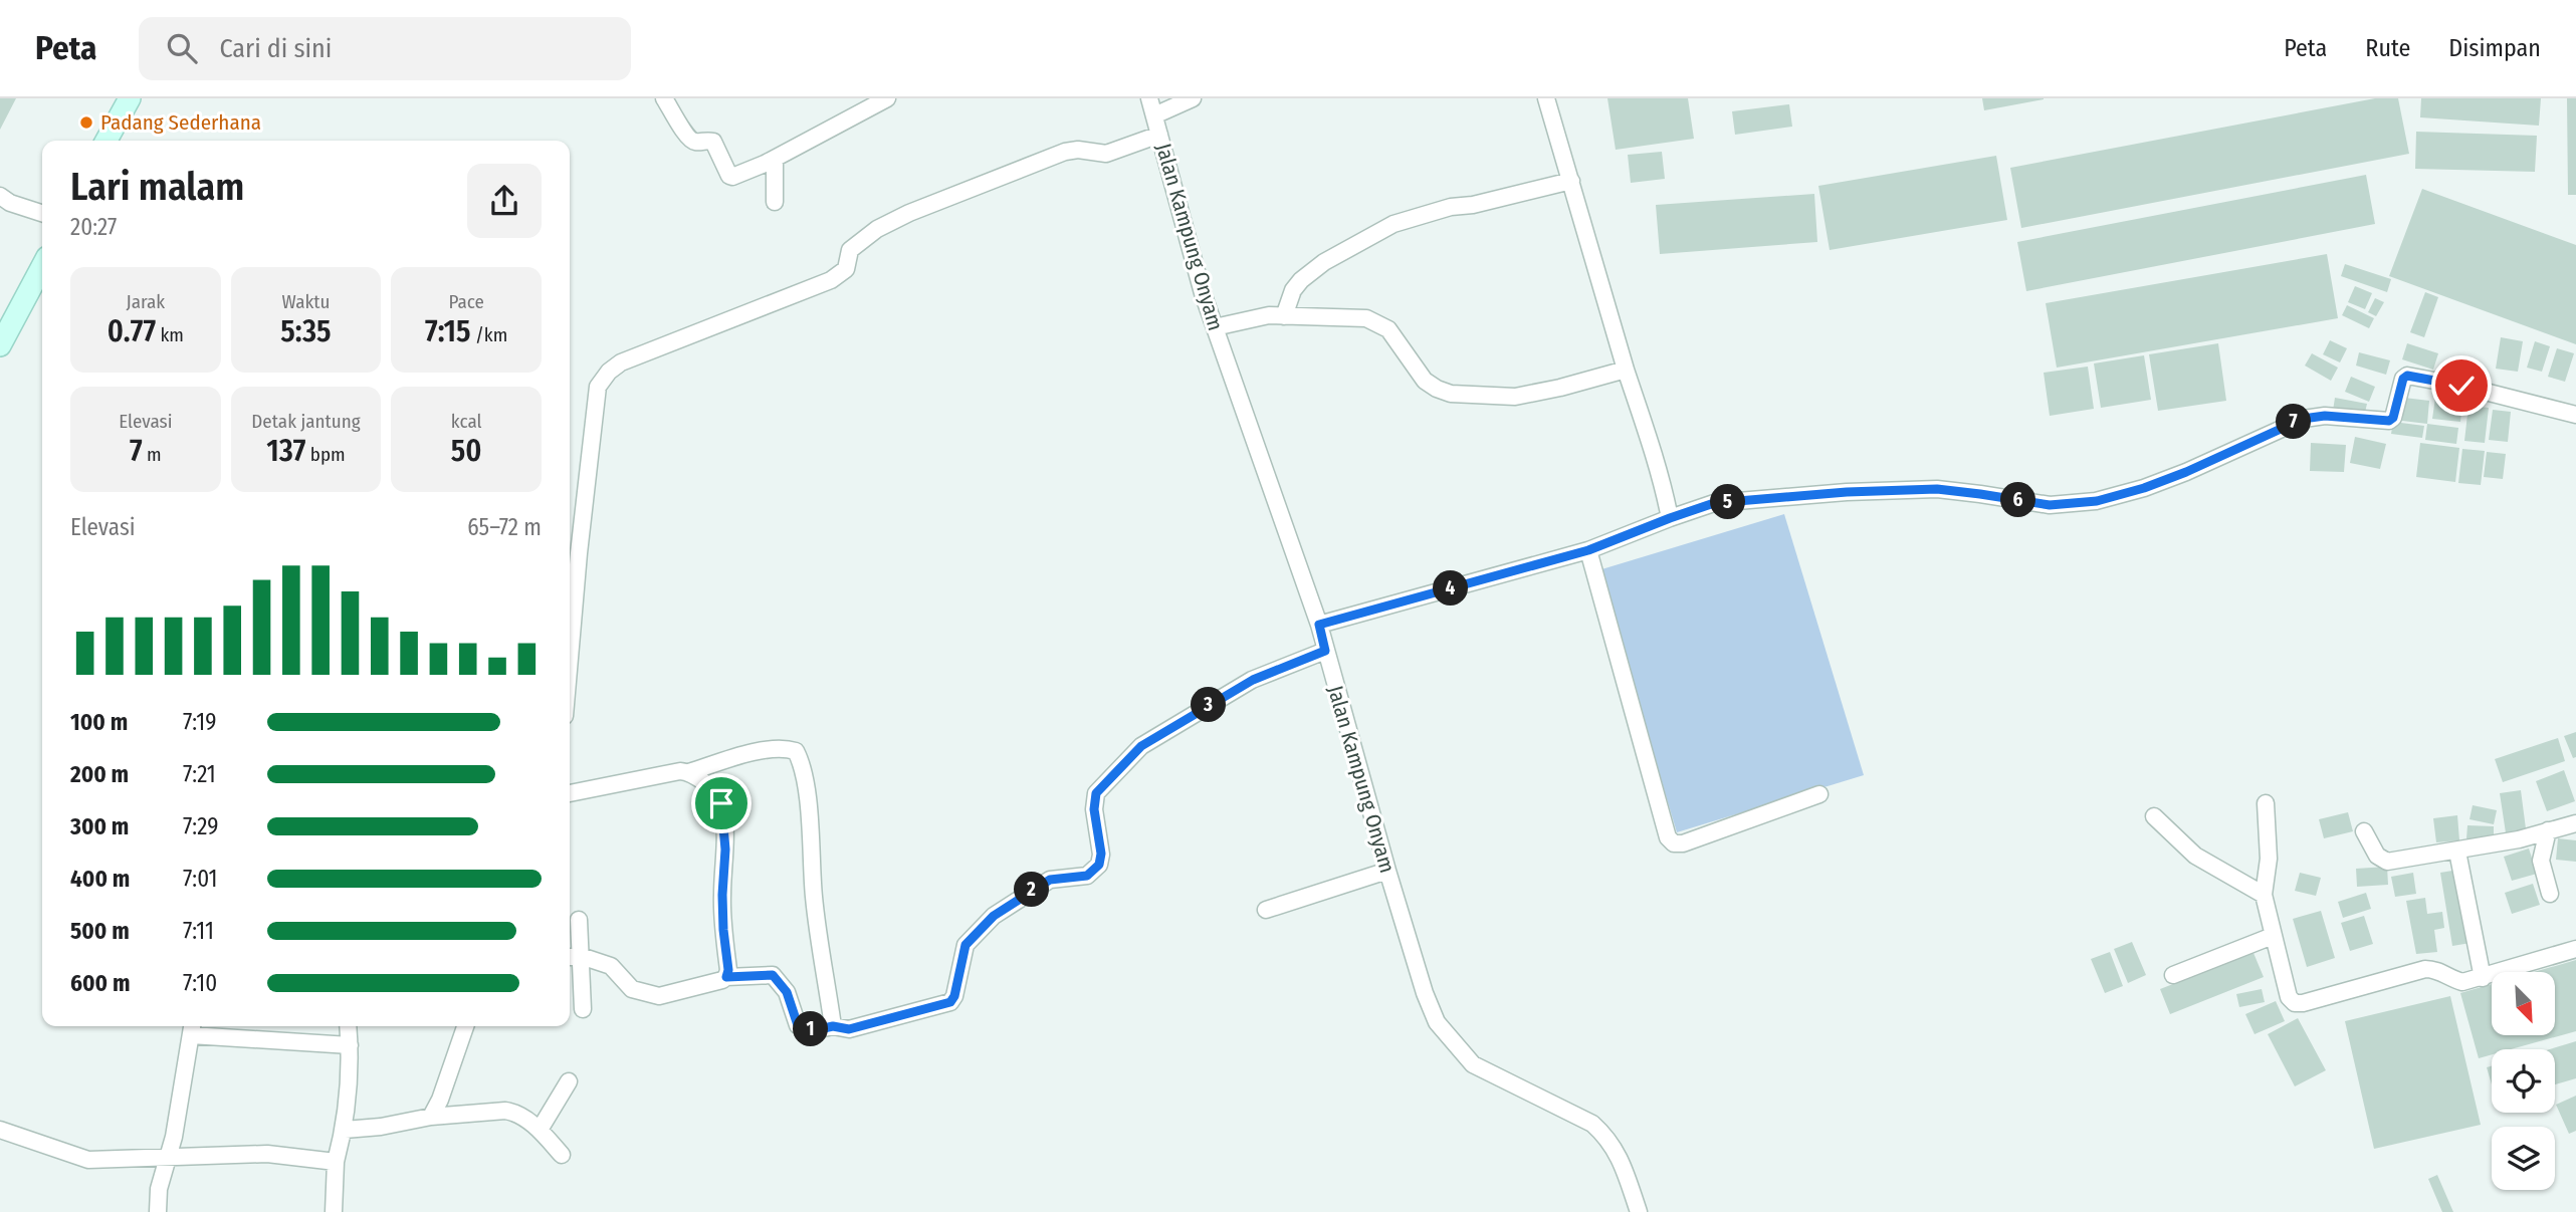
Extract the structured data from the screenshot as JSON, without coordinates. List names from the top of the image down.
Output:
{
  "streets": {
    "street": ["Jalan Kampung Onyam"]
  },
  "places": ["Padang Sederhana"],
  "north": "bottom right",
  "page": {
    "header": "Peta",
    "search": "Cari di sini",
    "nav": ["Peta", "Rute", "Disimpan"],
    "heading": ["Lari malam", "20:27"],
    "stats": [
      ["Jarak", "0.77 km"],
      ["Waktu", "5:35"],
      ["Pace", "7:15 /km"],
      ["Elevasi", "7 m"],
      ["Detak jantung", "137 bpm"],
      ["kcal", "50"]
    ],
    "pins": [
      "7",
      "6",
      "5",
      "4",
      "3",
      "2",
      "1"
    ],
    "chart": ["Elevasi", "65–72 m"],
    "list": [
      {
        "name": "100 m",
        "note": "7:19"
      },
      {
        "name": "200 m",
        "note": "7:21"
      },
      {
        "name": "300 m",
        "note": "7:29"
      },
      {
        "name": "400 m",
        "note": "7:01"
      },
      {
        "name": "500 m",
        "note": "7:11"
      },
      {
        "name": "600 m",
        "note": "7:10"
      }
    ]
  }
}
